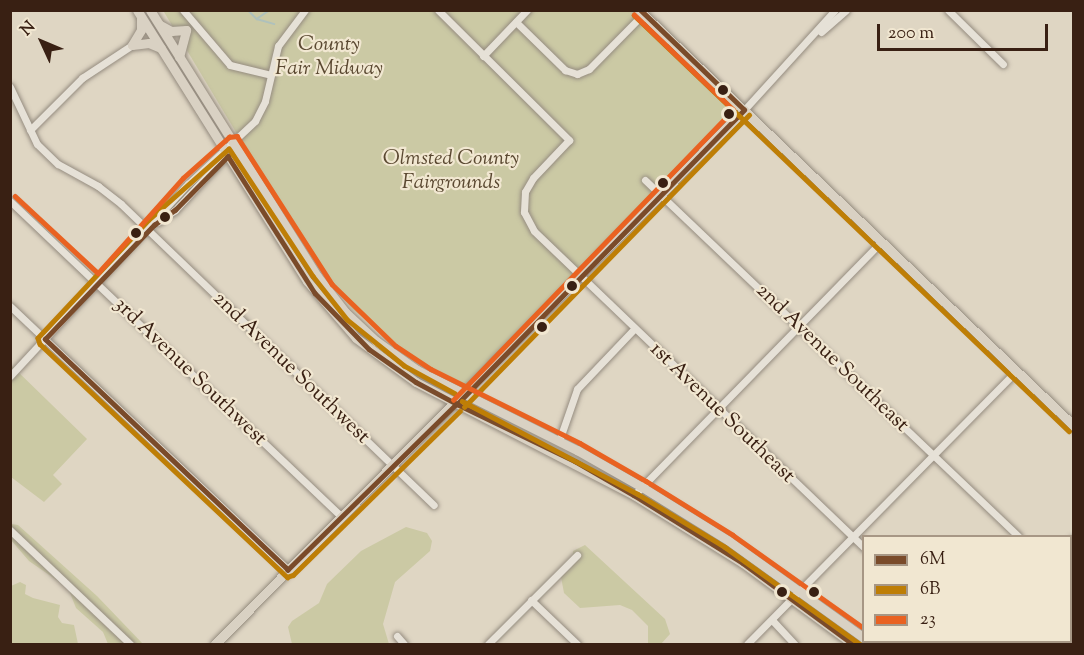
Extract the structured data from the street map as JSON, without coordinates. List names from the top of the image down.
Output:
{
  "streets": {
    "street": [
      "2nd Avenue Southeast",
      "2nd Avenue Southwest",
      "3rd Avenue Southwest",
      "1st Avenue Southeast"
    ]
  },
  "parks": ["County Fair Midway", "Olmsted County Fairgrounds"],
  "lines": ["transit line 6M", "transit line 6B", "transit line 23"],
  "legend": ["6M", "6B", "23"],
  "scale_bar": "200 m",
  "north": "top left"
}
